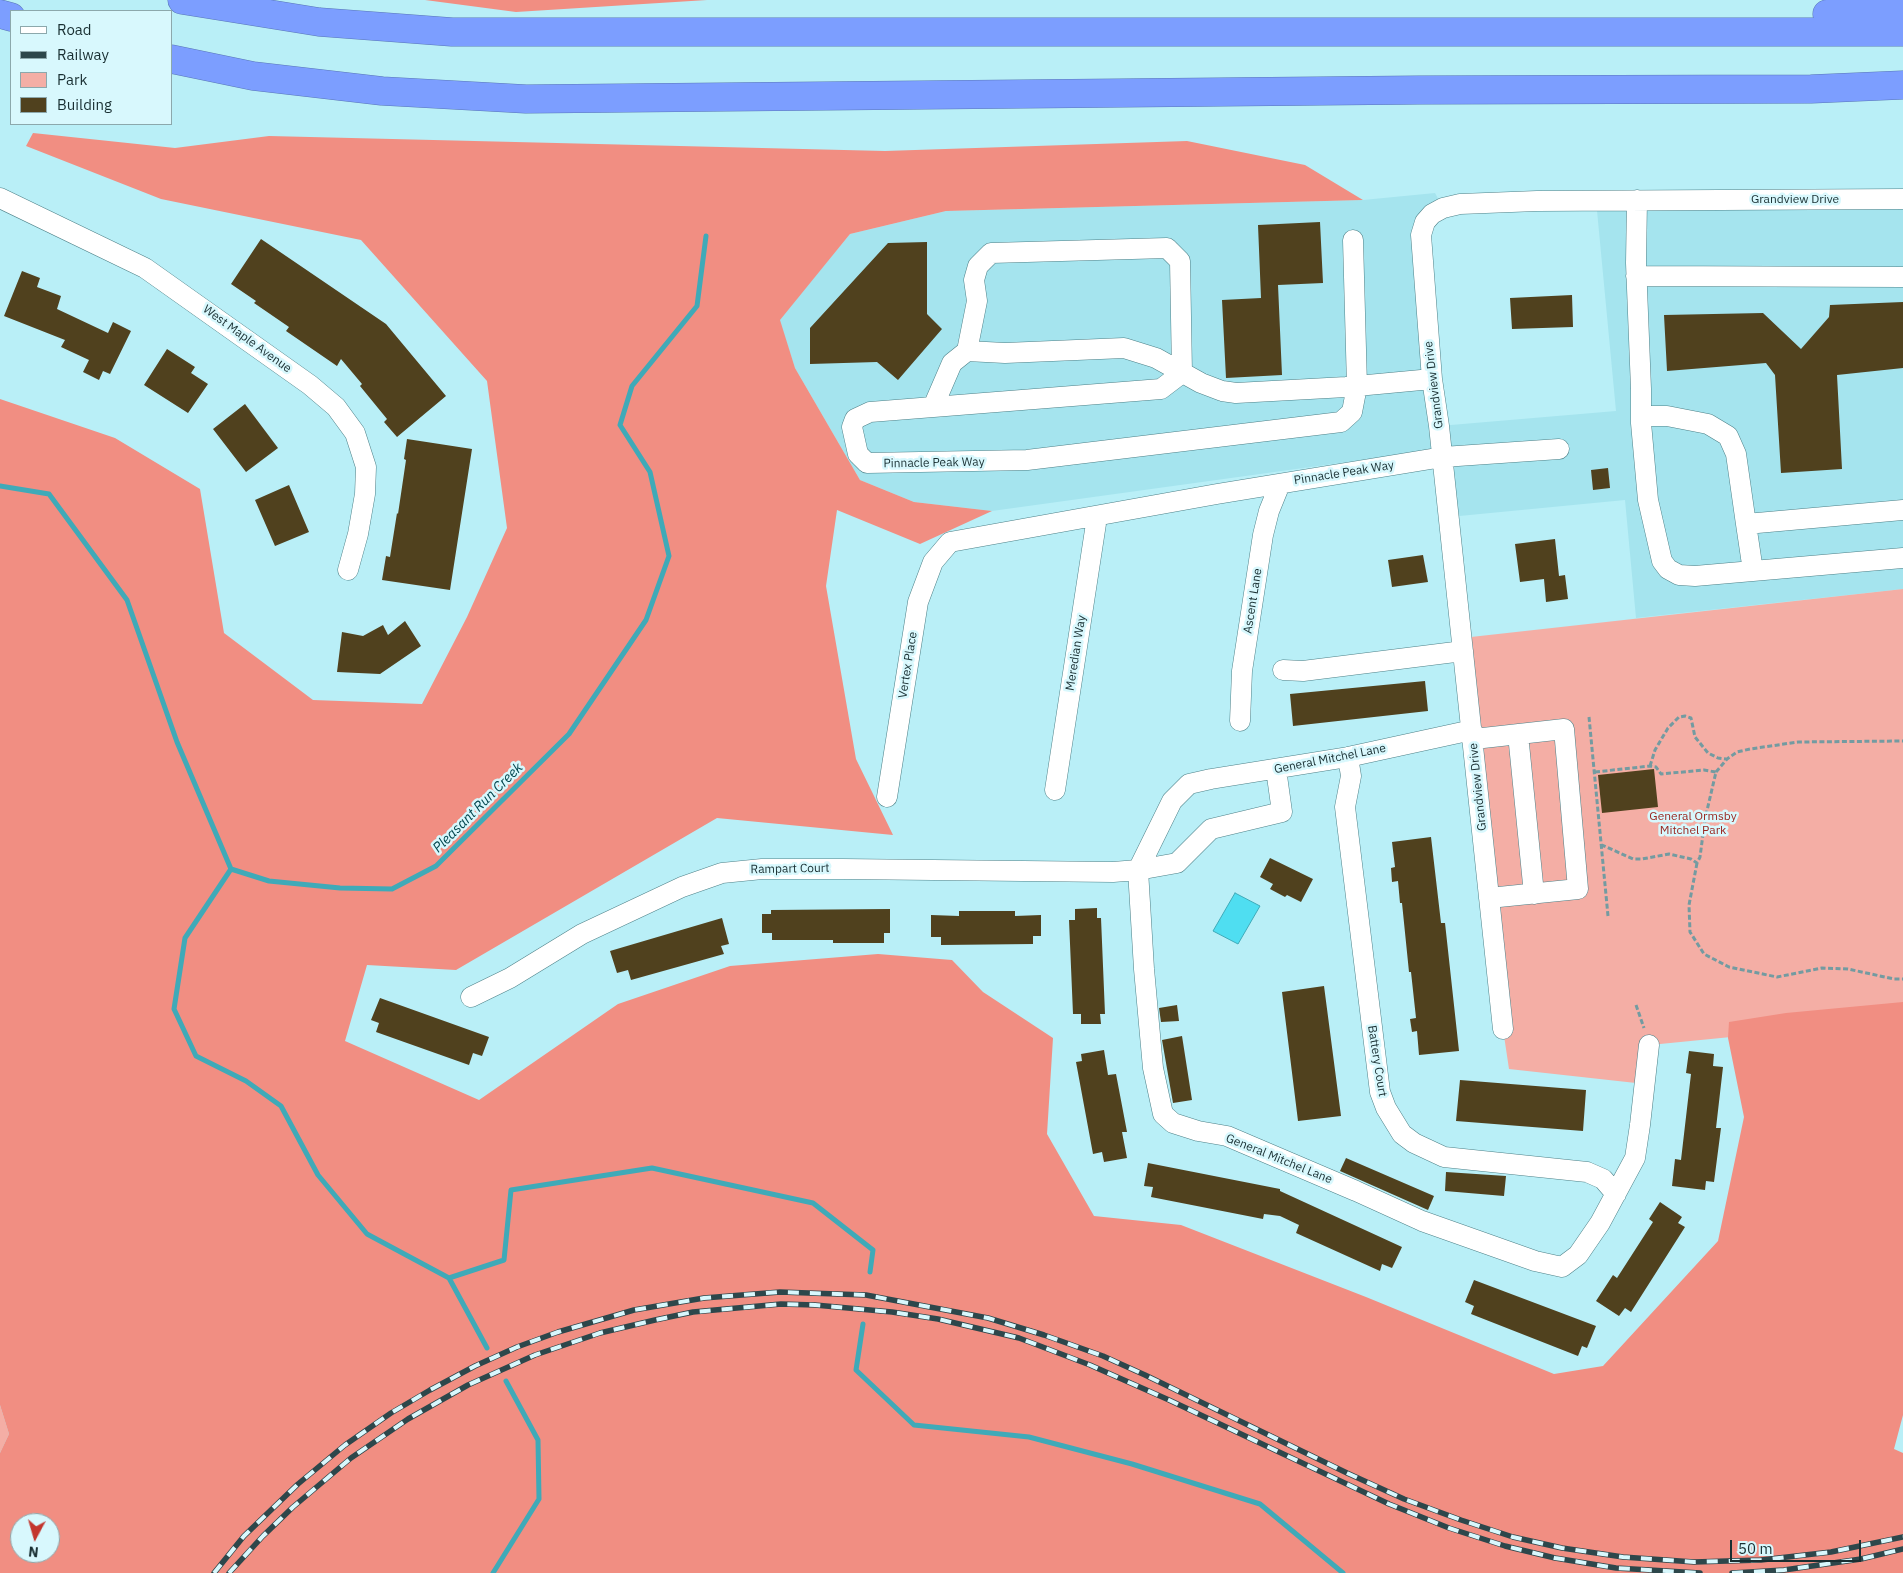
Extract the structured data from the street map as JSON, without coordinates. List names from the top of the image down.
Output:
{
  "streets": {
    "street": [
      "Grandview Drive",
      "West Maple Avenue",
      "Pinnacle Peak Way",
      "Ascent Lane",
      "Meredian Way",
      "Vertex Place",
      "General Mitchel Lane",
      "Rampart Court",
      "Battery Court"
    ]
  },
  "crossings": [
    ["Grandview Drive", "Pinnacle Peak Way"],
    ["Grandview Drive", "General Mitchel Lane"],
    ["Pinnacle Peak Way", "Ascent Lane"],
    ["Pinnacle Peak Way", "Meredian Way"],
    ["Pinnacle Peak Way", "Vertex Place"],
    ["General Mitchel Lane", "Rampart Court"],
    ["General Mitchel Lane", "Battery Court"]
  ],
  "water": ["Pleasant Run Creek"],
  "parks": ["General Ormsby Mitchel Park"],
  "legend": [
    "Road",
    "Railway",
    "Park",
    "Building"
  ],
  "scale_bar": "50 m",
  "north": "bottom"
}
